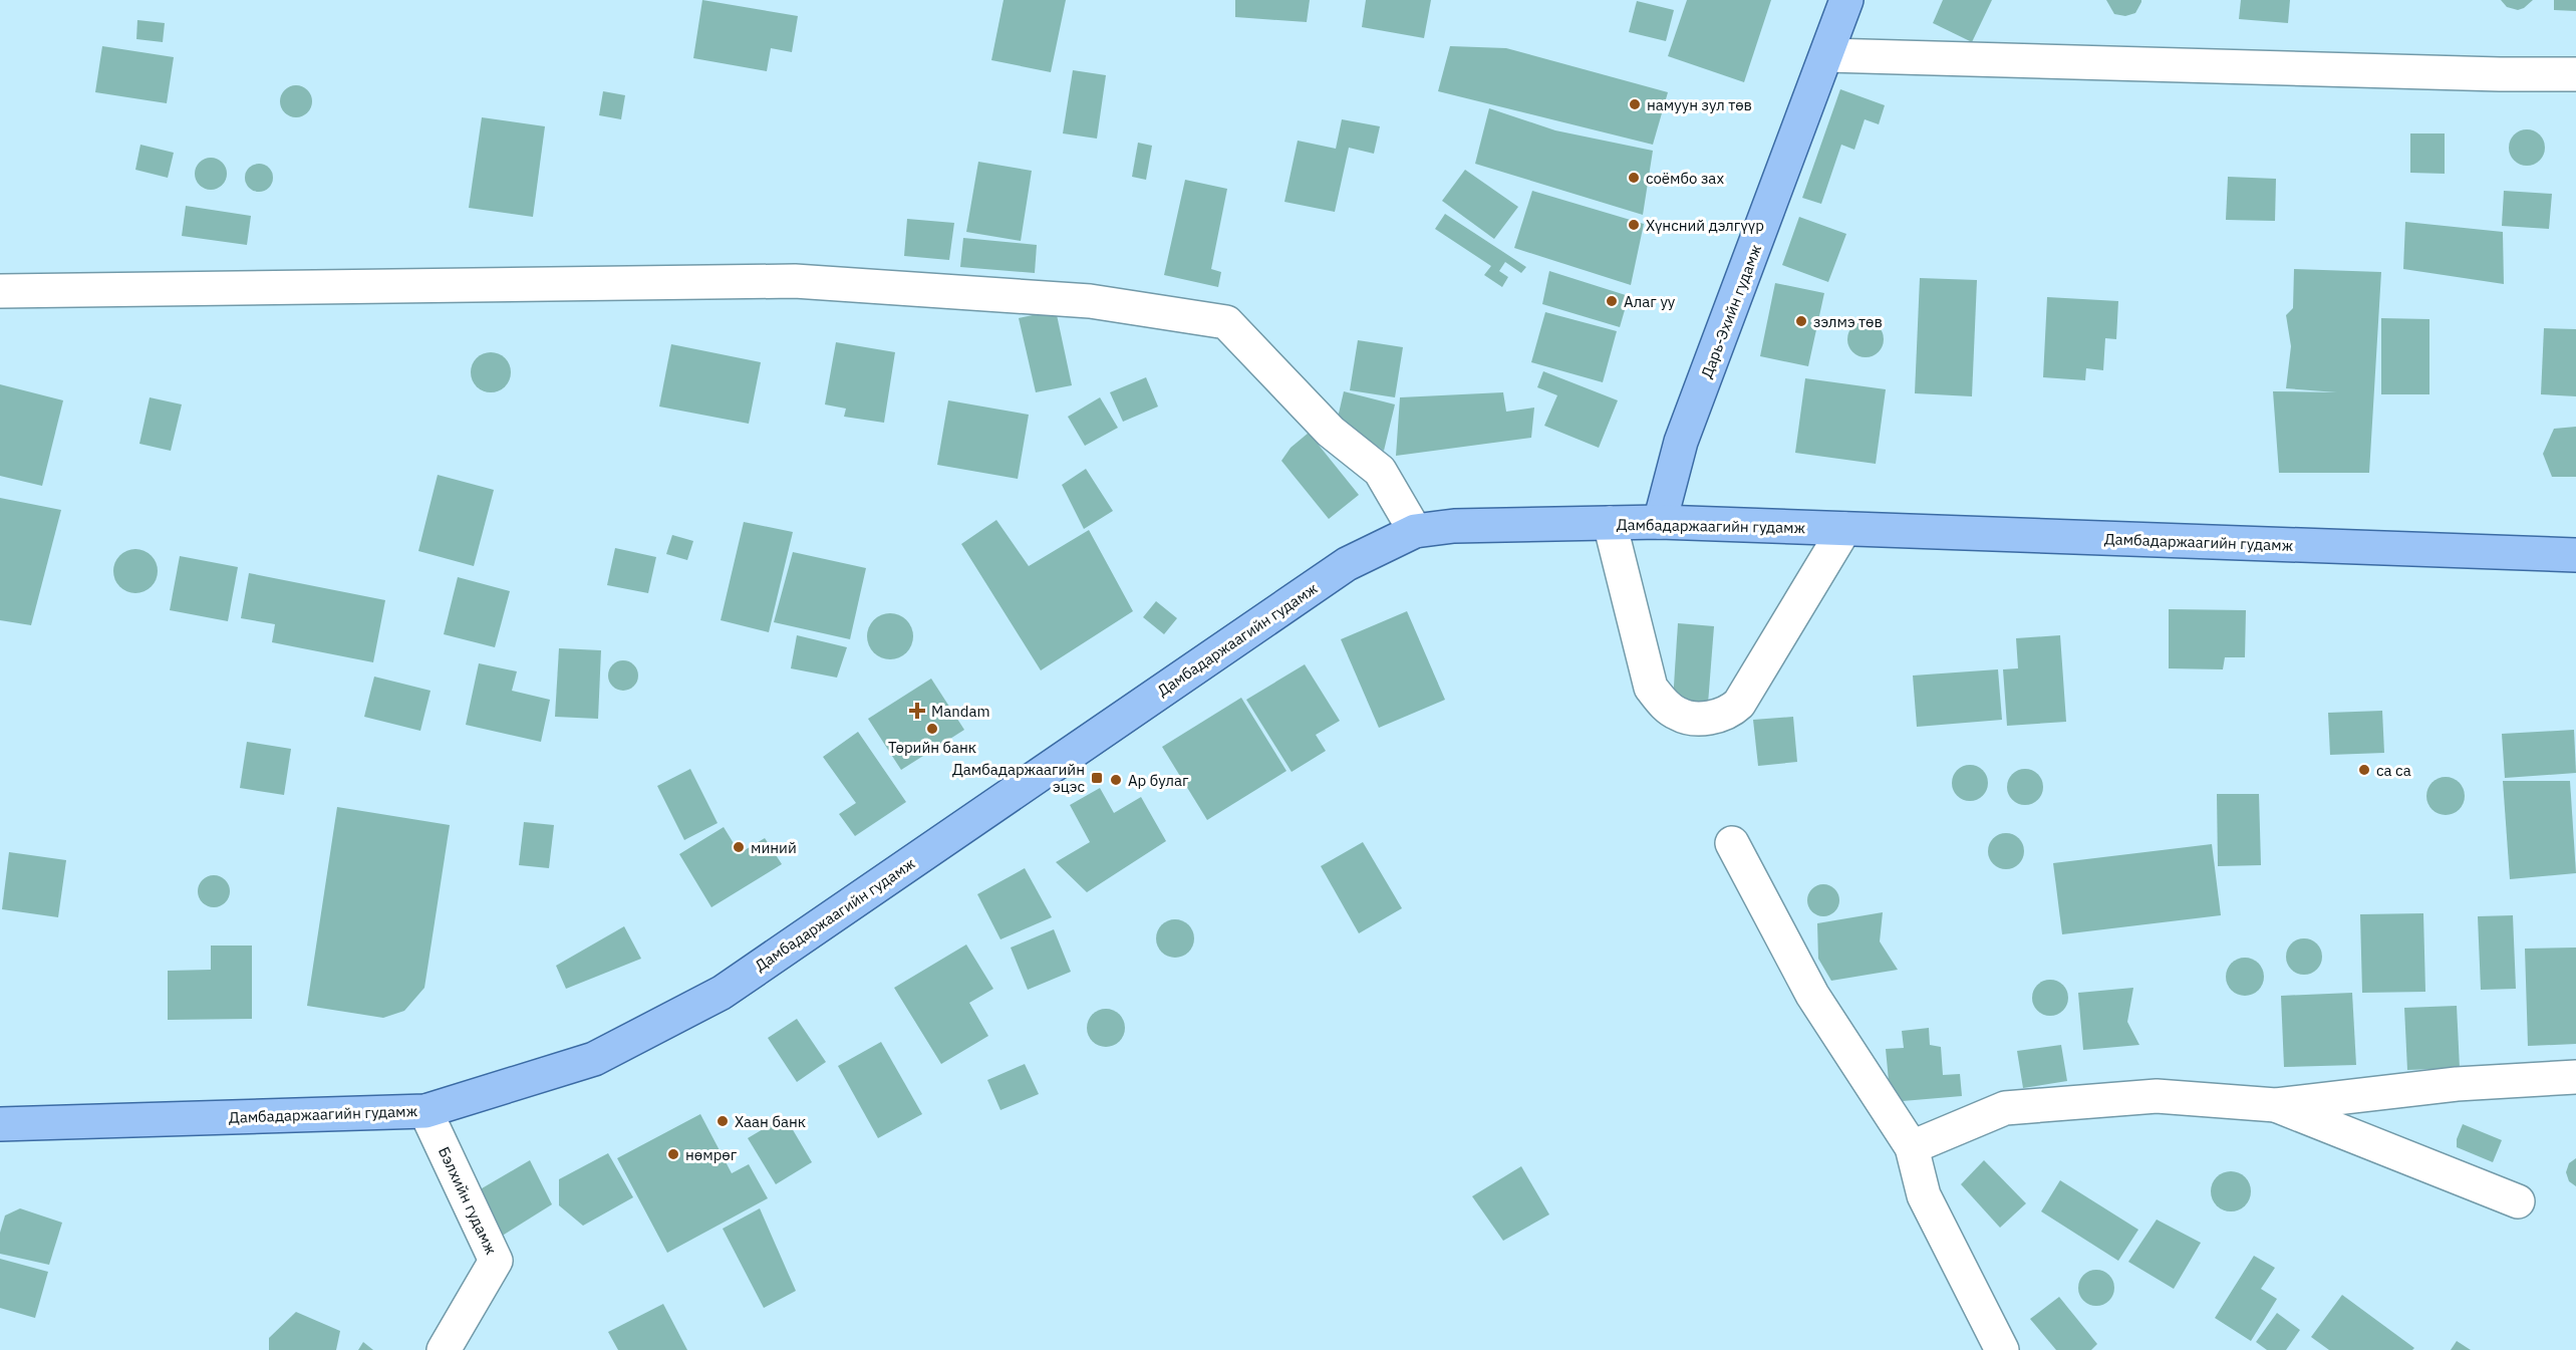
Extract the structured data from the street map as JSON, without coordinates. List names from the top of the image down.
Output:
{
  "streets": {
    "main road": ["Дарь-Эхийн гудамж", "Дамбадаржаагийн гудамж"],
    "street": ["Бэлхийн гудамж"]
  },
  "crossings": [
    ["Дарь-Эхийн гудамж", "Дамбадаржаагийн гудамж"],
    ["Дамбадаржаагийн гудамж", "Бэлхийн гудамж"]
  ],
  "places": {
    "other": [
      "намуун зул төв",
      "соёмбо зах",
      "Хүнсний дэлгүүр",
      "Алаг уу",
      "зэлмэ төв",
      "Төрийн банк",
      "са са",
      "Ар булаг",
      "миний",
      "Хаан банк",
      "нөмрөг"
    ],
    "health": ["Mandam"],
    "transit": ["Дамбадаржаагийн эцэс"]
  }
}
